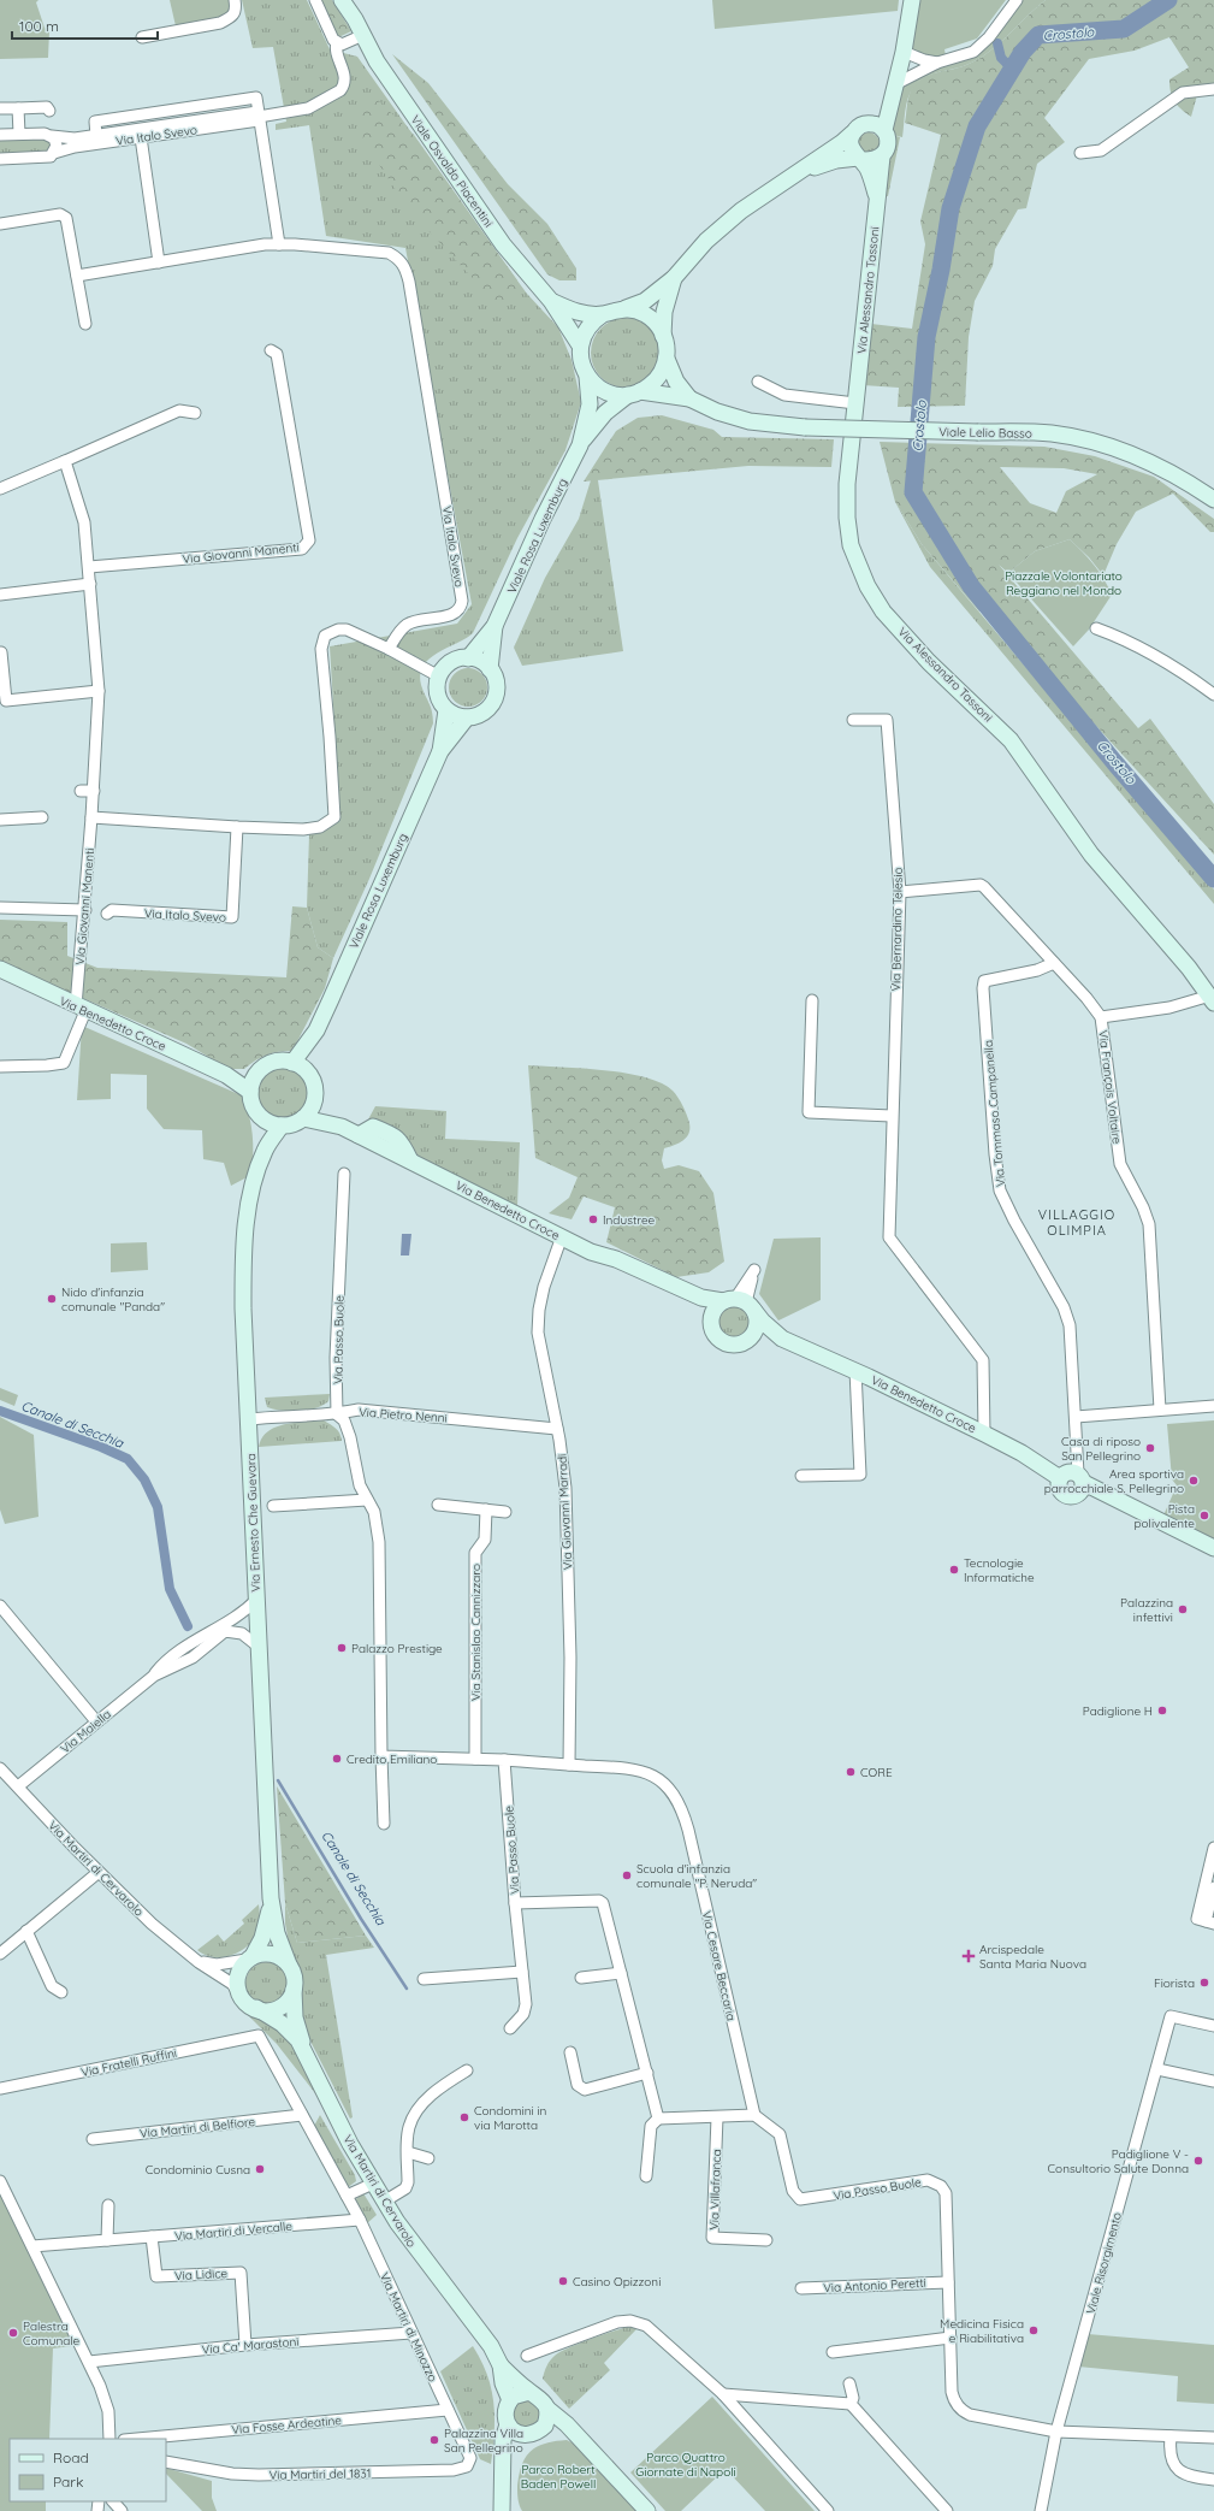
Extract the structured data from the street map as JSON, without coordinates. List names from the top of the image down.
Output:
{
  "streets": {
    "street": [
      "Via Italo Svevo",
      "Viale Osvaldo Piacentini",
      "Via Alessandro Tassoni",
      "Viale Lelio Basso",
      "Viale Rosa Luxemburg",
      "Via Giovanni Manenti",
      "Via Bernardino Telesio",
      "Via Benedetto Croce",
      "Via François Voltaire",
      "Via Tommaso Campanella",
      "Via Passo Buole",
      "Via Pietro Nenni",
      "Via Giovanni Marradi",
      "Via Ernesto Che Guevara",
      "Via Stanislao Cannizzaro",
      "Via Maiella",
      "Via Martiri di Cervarolo",
      "Via Cesare Beccaria",
      "Via Fratelli Ruffini",
      "Via Martiri di Belfiore",
      "Via Villafranca",
      "Via Martiri di Vercalle",
      "Viale Risorgimento",
      "Via Lidice",
      "Via Antonio Peretti",
      "Via Martiri di Minozzo",
      "Via Ca' Marastoni",
      "Via Fosse Ardeatine",
      "Via Martiri del 1831"
    ]
  },
  "crossings": [
    ["Viale Osvaldo Piacentini", "Viale Lelio Basso"],
    ["Viale Osvaldo Piacentini", "Viale Rosa Luxemburg"],
    ["Viale Lelio Basso", "Viale Rosa Luxemburg"],
    ["Viale Rosa Luxemburg", "Via Benedetto Croce"],
    ["Viale Rosa Luxemburg", "Via Ernesto Che Guevara"],
    ["Via Giovanni Manenti", "Via Benedetto Croce"],
    ["Via Bernardino Telesio", "Via Benedetto Croce"],
    ["Via Bernardino Telesio", "Via François Voltaire"],
    ["Via Benedetto Croce", "Via Tommaso Campanella"],
    ["Via Benedetto Croce", "Via Giovanni Marradi"],
    ["Via Benedetto Croce", "Via Ernesto Che Guevara"],
    ["Via François Voltaire", "Via Tommaso Campanella"],
    ["Via Passo Buole", "Via Pietro Nenni"],
    ["Via Passo Buole", "Via Cesare Beccaria"],
    ["Via Passo Buole", "Viale Risorgimento"],
    ["Via Passo Buole", "Via Antonio Peretti"],
    ["Via Pietro Nenni", "Via Giovanni Marradi"],
    ["Via Pietro Nenni", "Via Ernesto Che Guevara"],
    ["Via Giovanni Marradi", "Via Cesare Beccaria"],
    ["Via Ernesto Che Guevara", "Via Maiella"],
    ["Via Ernesto Che Guevara", "Via Martiri di Cervarolo"],
    ["Via Maiella", "Via Martiri di Cervarolo"],
    ["Via Fratelli Ruffini", "Via Martiri di Minozzo"],
    ["Via Martiri di Belfiore", "Via Martiri di Minozzo"],
    ["Via Martiri di Vercalle", "Via Lidice"],
    ["Via Martiri di Vercalle", "Via Martiri di Minozzo"],
    ["Via Lidice", "Via Ca' Marastoni"],
    ["Via Martiri di Minozzo", "Via Ca' Marastoni"],
    ["Via Martiri di Minozzo", "Via Fosse Ardeatine"],
    ["Via Martiri di Minozzo", "Via Martiri del 1831"]
  ],
  "districts": ["VILLAGGIO OLIMPIA"],
  "water": ["Crostolo", "Canale di Secchia"],
  "parks": ["Piazzale Volontariato Reggiano nel Mondo", "Parco Quattro Giornate di Napoli", "Parco Robert Baden Powell"],
  "places": {
    "other": [
      "Industree",
      "Nido d'infanzia comunale \"Panda\"",
      "Casa di riposo San Pellegrino",
      "Area sportiva parrocchiale S. Pellegrino",
      "Pista polivalente",
      "Tecnologie Informatiche",
      "Palazzina infettivi",
      "Palazzo Prestige",
      "Padiglione H",
      "Credito Emiliano",
      "CORE",
      "Scuola d'infanzia comunale \"P. Neruda\"",
      "Fiorista",
      "Condomini in via Marotta",
      "Padiglione V - Consultorio Salute Donna",
      "Condominio Cusna",
      "Casino Opizzoni",
      "Medicina Fisica e Riabilitativa",
      "Palestra Comunale",
      "Palazzina Villa San Pellegrino"
    ],
    "health": ["Arcispedale Santa Maria Nuova"]
  },
  "legend": ["Road", "Park"],
  "scale_bar": "100 m"
}
